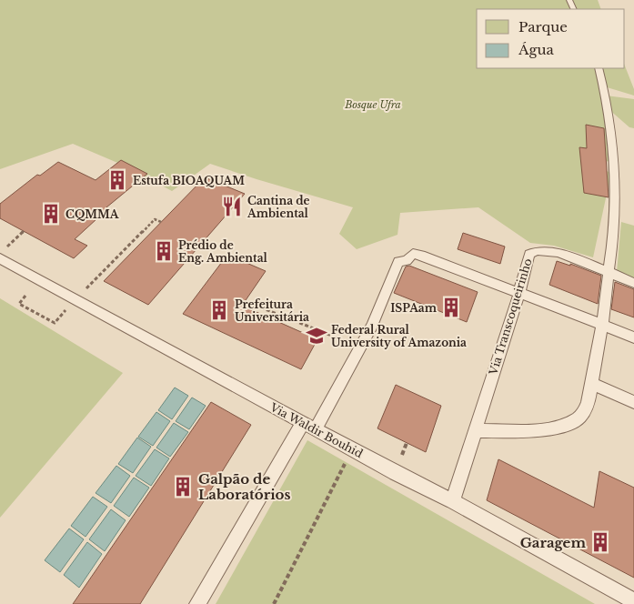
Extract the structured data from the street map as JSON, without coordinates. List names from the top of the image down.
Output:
{
  "streets": {
    "lane": ["Via Transcoqueirinho", "Via Waldir Bouhid"]
  },
  "crossings": [
    ["Via Transcoqueirinho", "Via Waldir Bouhid"]
  ],
  "parks": ["Bosque Ufra"],
  "places": {
    "building": [
      "Estufa BIOAQUAM",
      "CQMMA",
      "Prédio de Eng. Ambiental",
      "ISPAam",
      "Prefeitura Universitária",
      "Galpão de Laboratórios",
      "Garagem"
    ],
    "restaurant": ["Cantina de Ambiental"],
    "school or university": ["Federal Rural University of Amazonia"]
  },
  "legend": ["Parque", "Água"]
}
